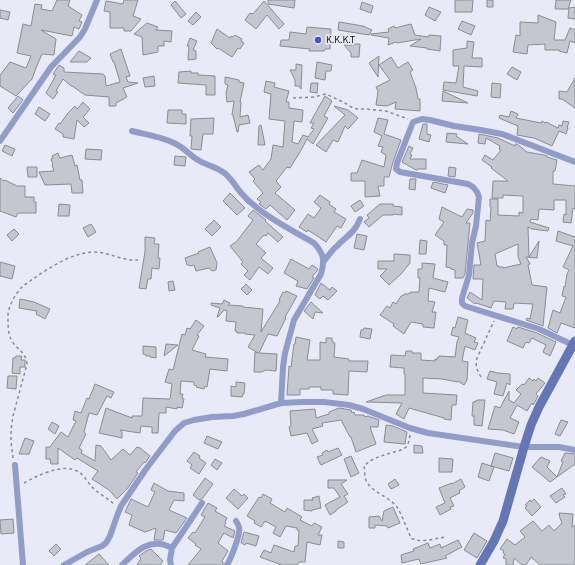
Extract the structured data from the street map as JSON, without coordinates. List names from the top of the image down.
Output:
{
  "places": ["K.K.K.T"]
}
